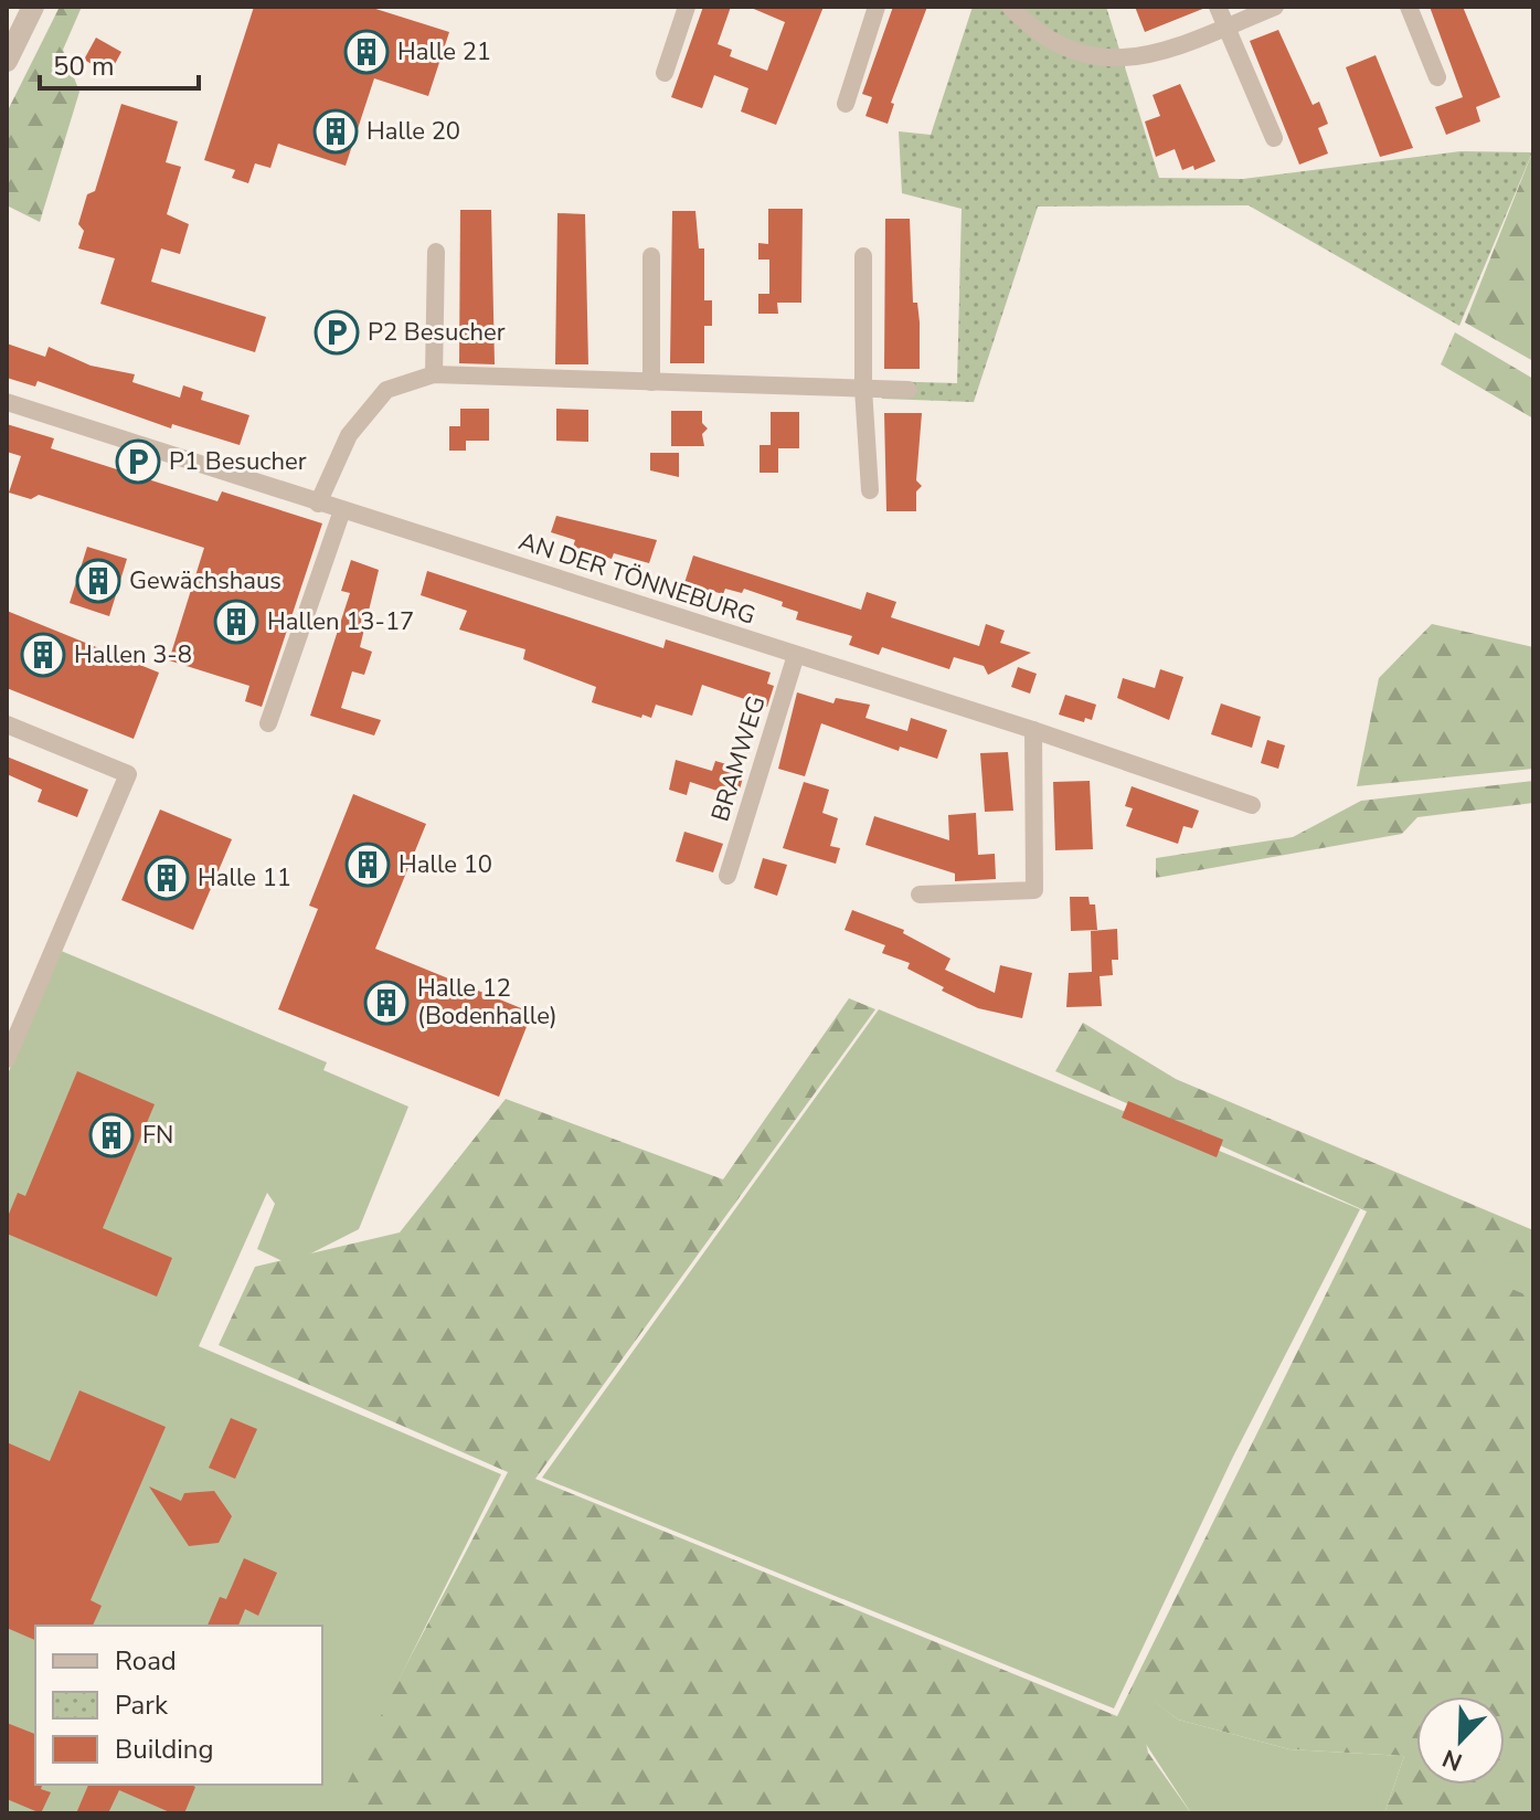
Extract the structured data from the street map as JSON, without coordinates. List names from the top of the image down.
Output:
{
  "streets": {
    "street": ["AN DER TÖNNEBURG", "BRAMWEG"]
  },
  "crossings": [
    ["AN DER TÖNNEBURG", "BRAMWEG"]
  ],
  "places": {
    "building": [
      "Halle 21",
      "Halle 20",
      "Gewächshaus",
      "Hallen 13-17",
      "Hallen 3-8",
      "Halle 10",
      "Halle 11",
      "Halle 12 (Bodenhalle)",
      "FN"
    ],
    "parking": ["P2 Besucher", "P1 Besucher"]
  },
  "legend": ["Road", "Park", "Building"],
  "scale_bar": "50 m",
  "north": "bottom left"
}
